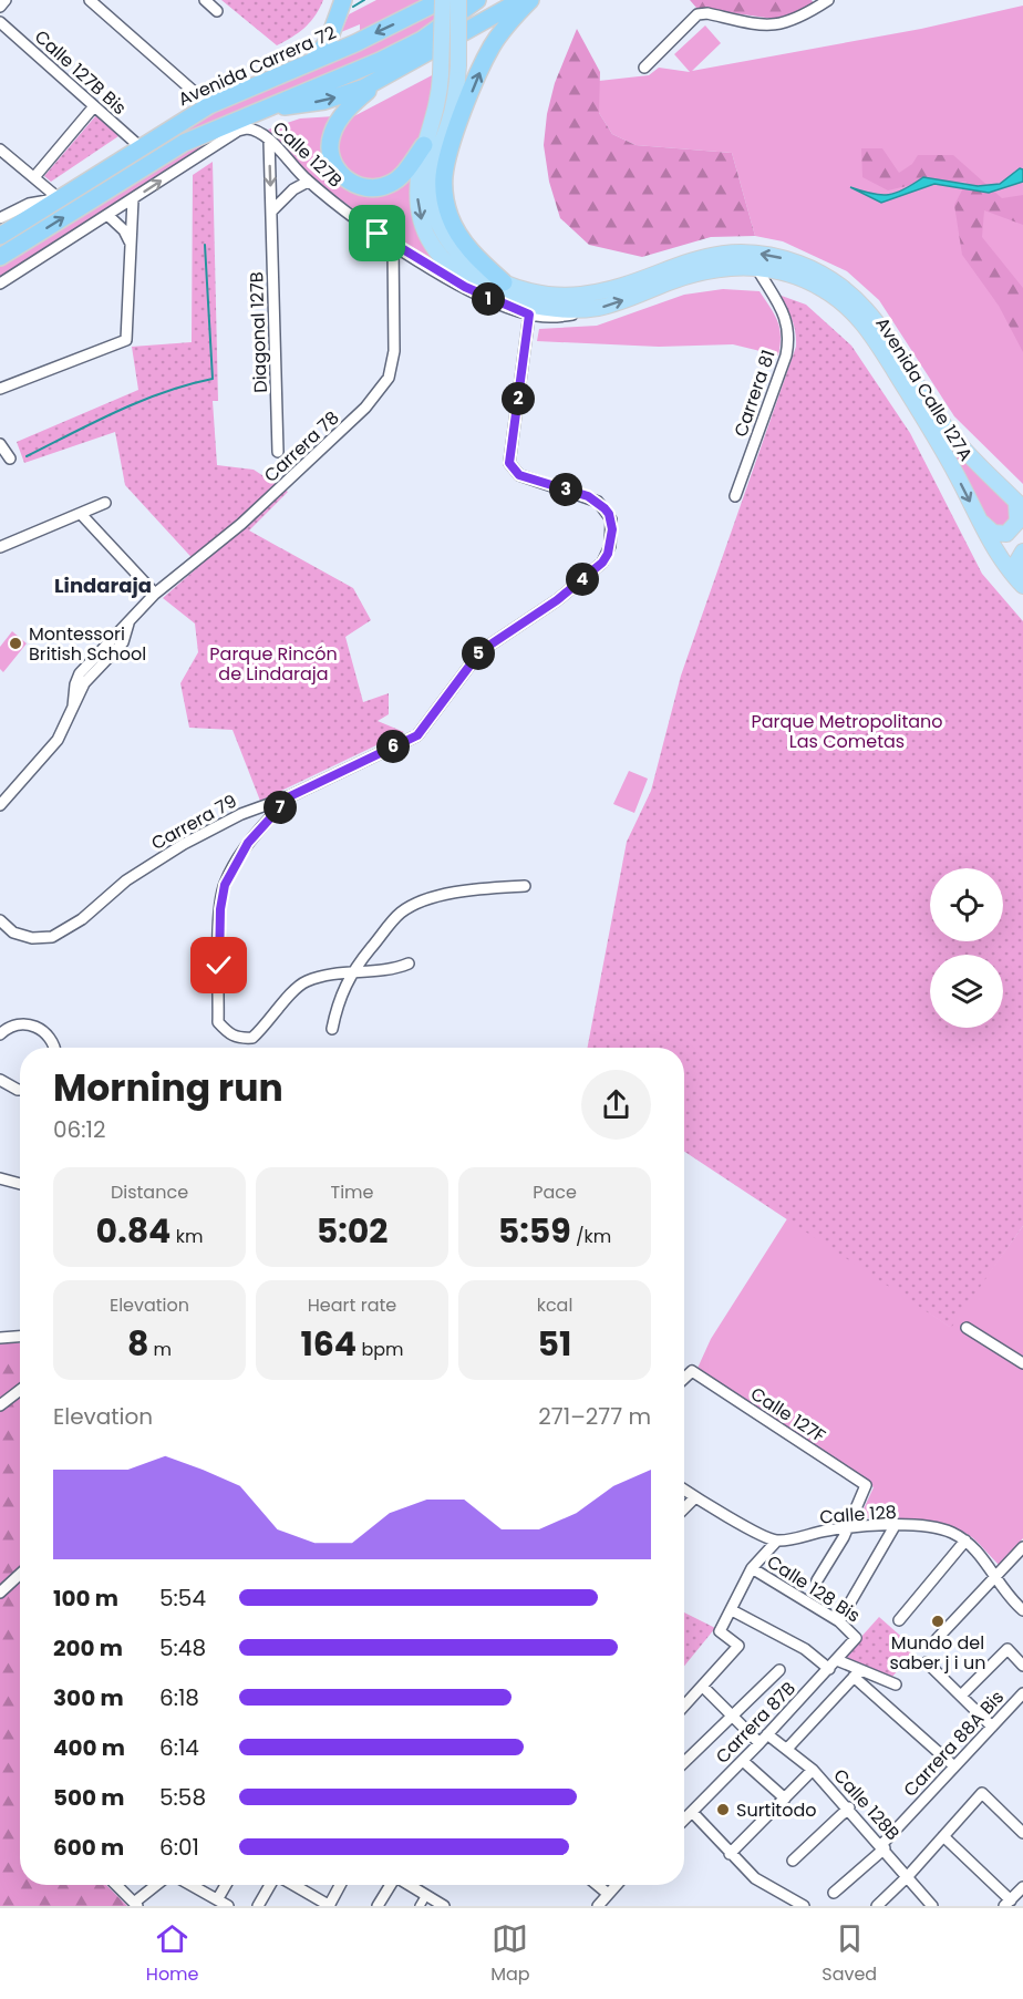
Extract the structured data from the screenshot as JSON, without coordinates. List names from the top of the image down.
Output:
{
  "streets": {
    "highway": ["Avenida Carrera 72"],
    "main road": ["Avenida Calle 127A"],
    "street": [
      "Calle 127B Bis",
      "Calle 127B",
      "Diagonal 127B",
      "Carrera 81",
      "Carrera 78",
      "Carrera 79",
      "Calle 127F",
      "Calle 128",
      "Calle 128 Bis",
      "Carrera 87B",
      "Carrera 88A Bis",
      "Calle 128B"
    ]
  },
  "crossings": [
    ["Avenida Carrera 72", "Calle 127B Bis"],
    ["Avenida Carrera 72", "Avenida Calle 127A"],
    ["Calle 127B", "Diagonal 127B"],
    ["Calle 127B", "Avenida Calle 127A"],
    ["Calle 127B", "Carrera 78"],
    ["Calle 127B", "Carrera 79"],
    ["Avenida Calle 127A", "Carrera 81"],
    ["Calle 127F", "Calle 128 Bis"],
    ["Calle 128", "Calle 128 Bis"],
    ["Calle 128 Bis", "Carrera 87B"],
    ["Carrera 87B", "Calle 128B"],
    ["Carrera 88A Bis", "Calle 128B"]
  ],
  "districts": ["Lindaraja"],
  "parks": ["Parque Rincón de Lindaraja", "Parque Metropolitano Las Cometas"],
  "places": ["Montessori British School", "Mundo del saber j i un", "Surtitodo"],
  "page": {
    "pins": [
      "1",
      "2",
      "3",
      "4",
      "5",
      "6",
      "7"
    ],
    "heading": ["Morning run", "06:12"],
    "stats": [
      ["Distance", "0.84 km"],
      ["Time", "5:02"],
      ["Pace", "5:59 /km"],
      ["Elevation", "8 m"],
      ["Heart rate", "164 bpm"],
      ["kcal", "51"]
    ],
    "chart": ["Elevation", "271–277 m"],
    "list": [
      {
        "name": "100 m",
        "note": "5:54"
      },
      {
        "name": "200 m",
        "note": "5:48"
      },
      {
        "name": "300 m",
        "note": "6:18"
      },
      {
        "name": "400 m",
        "note": "6:14"
      },
      {
        "name": "500 m",
        "note": "5:58"
      },
      {
        "name": "600 m",
        "note": "6:01"
      }
    ],
    "tabs": ["Home", "Map", "Saved"]
  }
}
